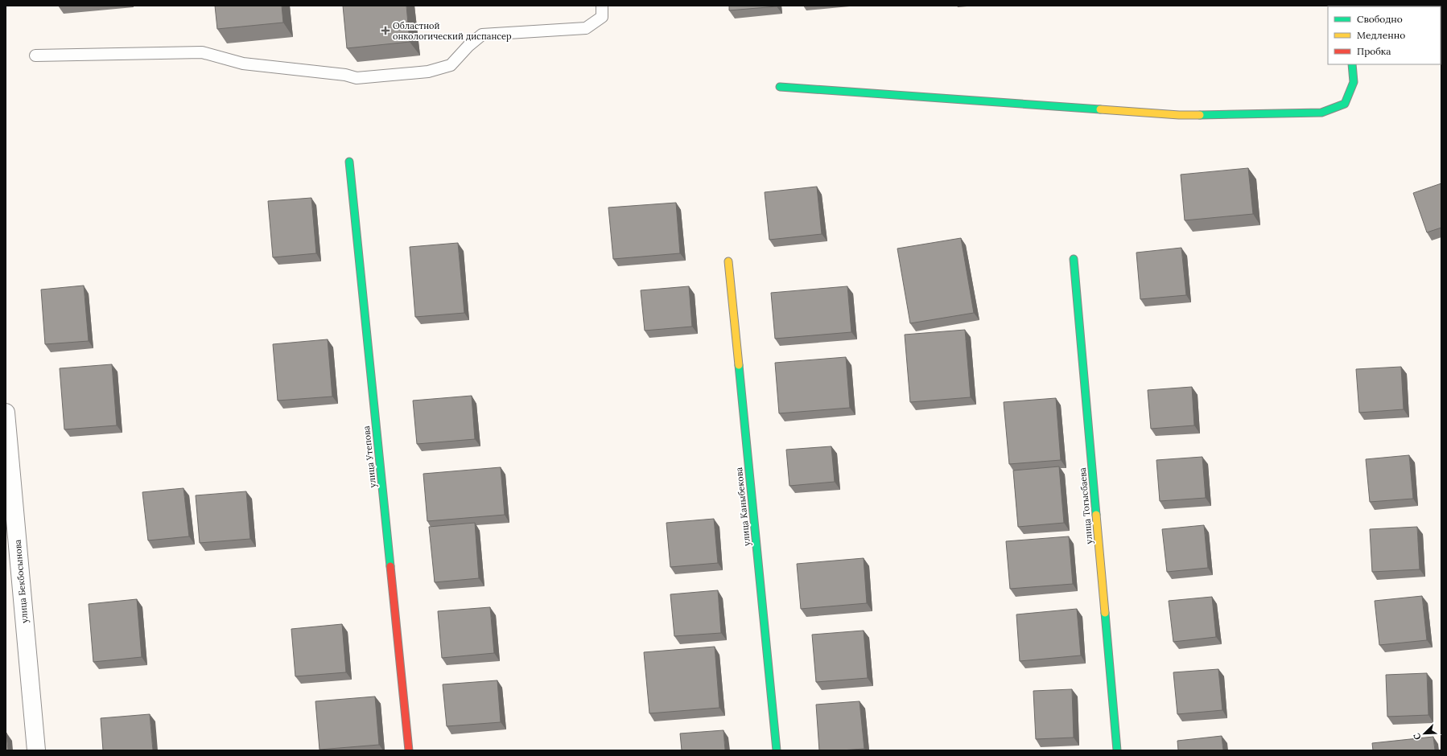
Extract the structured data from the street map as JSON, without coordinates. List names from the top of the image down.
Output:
{
  "streets": {
    "street": [
      "улица Утепова",
      "улица Тогысбаева",
      "улица Каныбекова",
      "улица Бекбосынова"
    ]
  },
  "places": {
    "health": ["Областной онкологический диспансер"]
  },
  "legend": ["Свободно", "Медленно", "Пробка"],
  "north": "bottom left"
}
